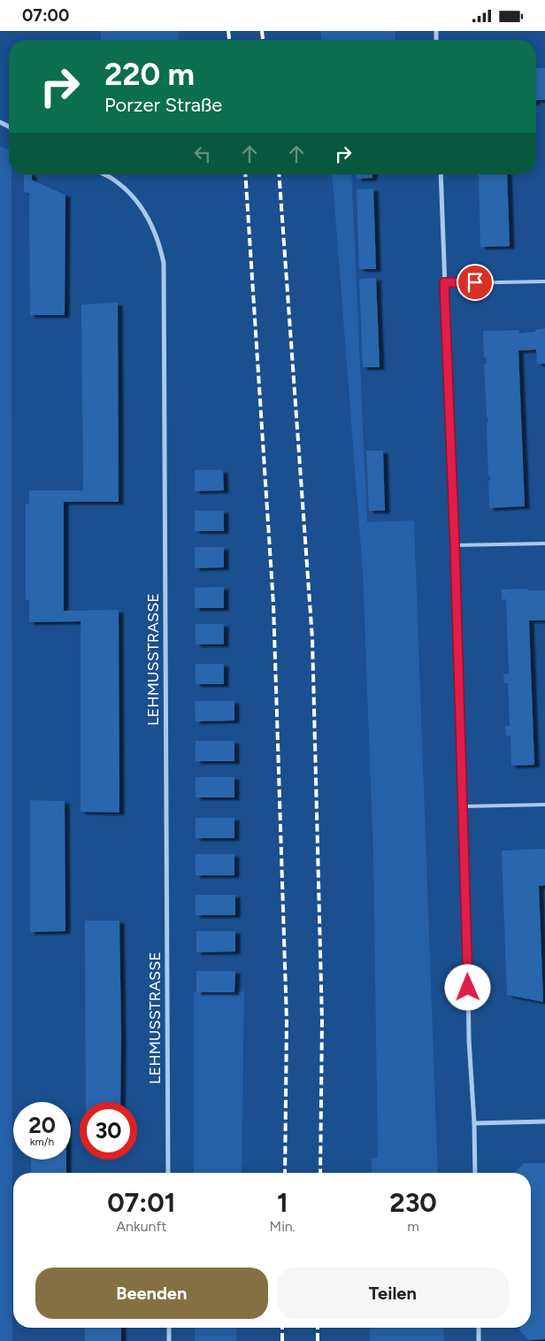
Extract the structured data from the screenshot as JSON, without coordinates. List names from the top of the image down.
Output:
{
  "streets": {
    "street": ["LEHMUSSTRASSE"]
  },
  "page": {
    "status": "07:00",
    "turn": ["220 m", "Porzer Straße"],
    "speed": "20 km/h",
    "limit": "30",
    "eta": [
      "07:01",
      "Ankunft",
      "1",
      "Min.",
      "230",
      "m"
    ],
    "buttons": ["Beenden", "Teilen"]
  }
}
